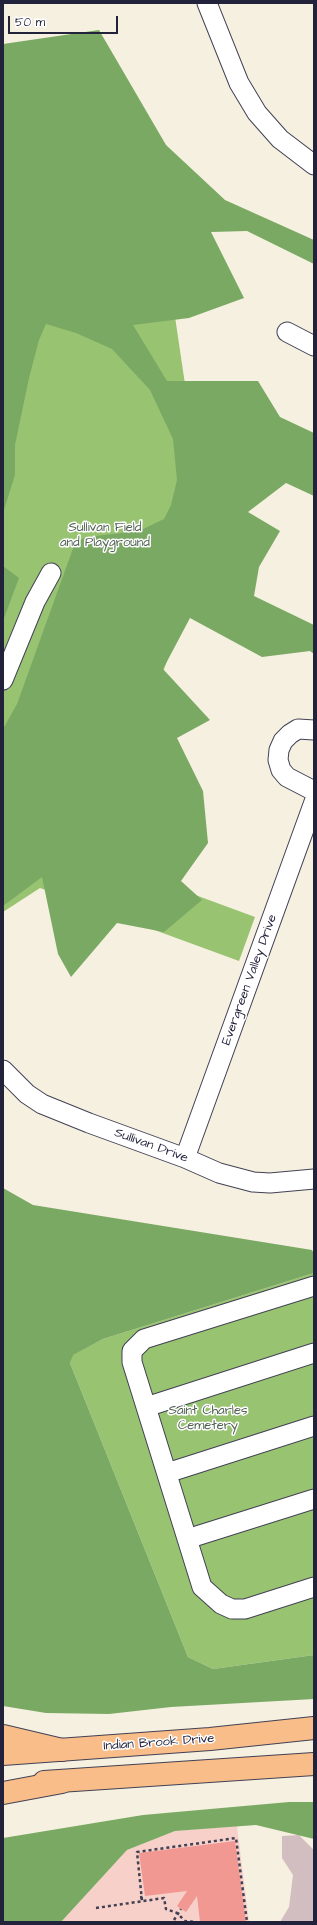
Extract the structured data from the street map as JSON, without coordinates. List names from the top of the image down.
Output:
{
  "streets": {
    "main road": ["Indian Brook Drive"],
    "street": ["Evergreen Valley Drive", "Sullivan Drive"]
  },
  "crossings": [
    ["Evergreen Valley Drive", "Sullivan Drive"]
  ],
  "parks": ["Sullivan Field and Playground", "Saint Charles Cemetery"],
  "scale_bar": "50 m"
}
